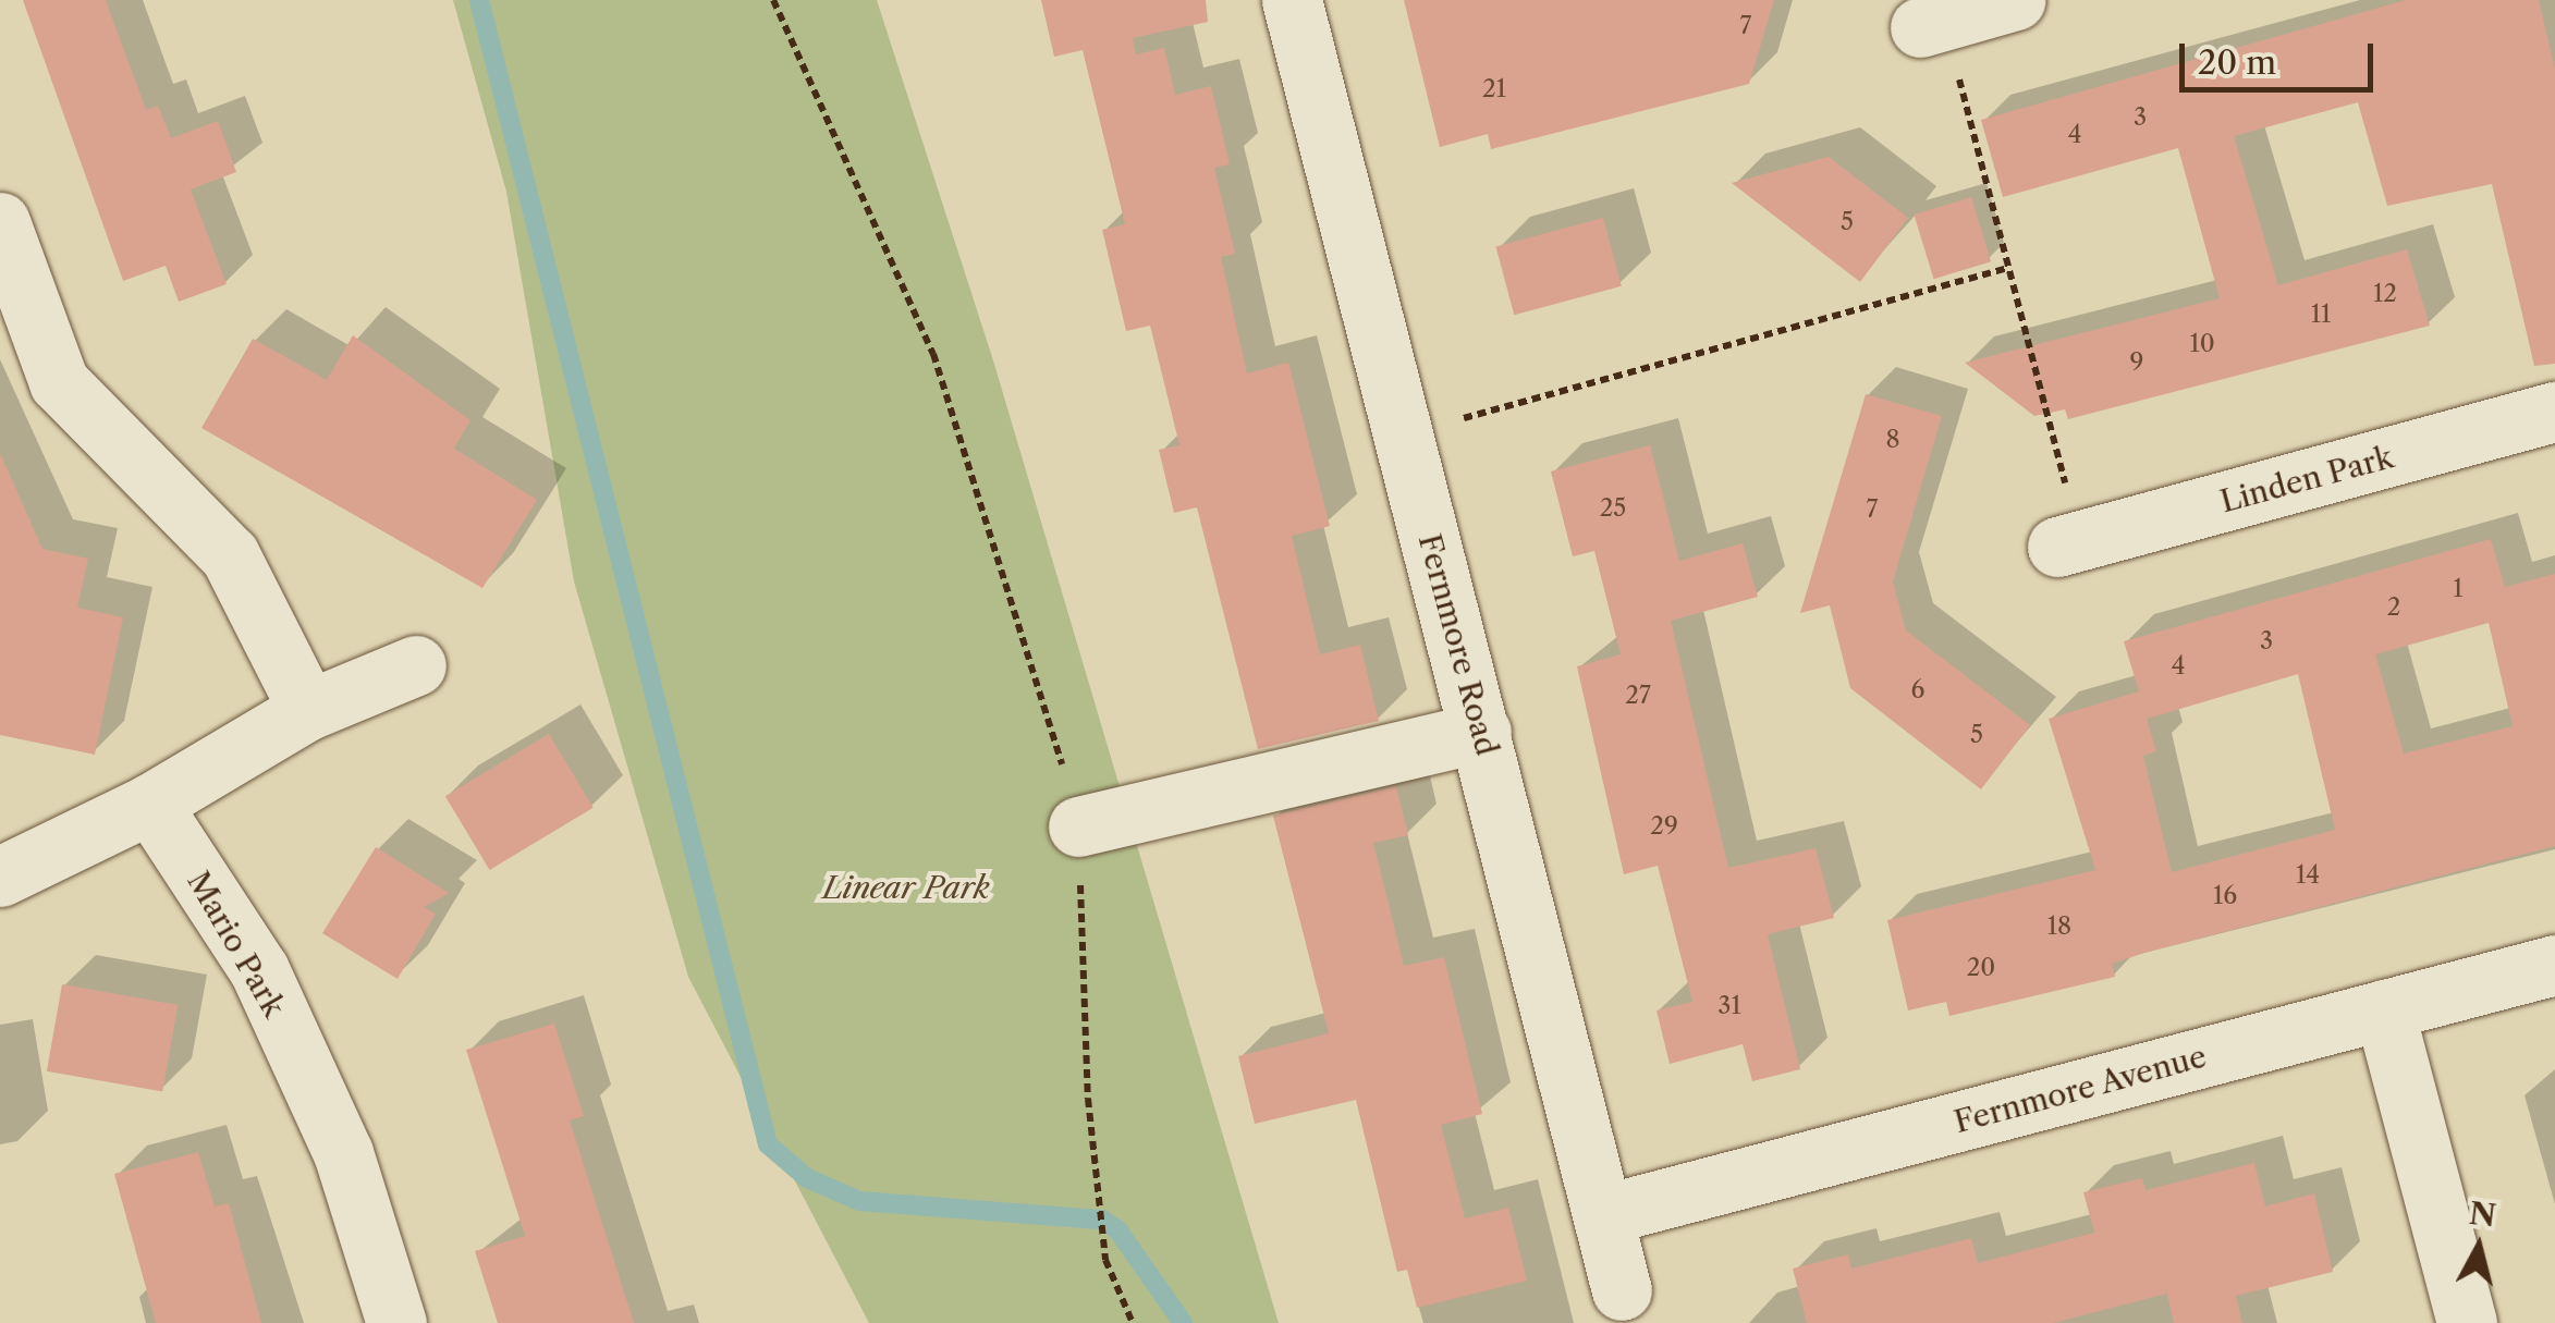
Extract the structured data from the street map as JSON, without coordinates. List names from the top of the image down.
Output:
{
  "streets": {
    "street": [
      "Linden Park",
      "Fernmore Road",
      "Mario Park",
      "Fernmore Avenue"
    ]
  },
  "crossings": [
    ["Fernmore Road", "Fernmore Avenue"]
  ],
  "parks": ["Linear Park"],
  "house_numbers": [
    "7",
    "21",
    "3",
    "4",
    "5",
    "12",
    "11",
    "10",
    "9",
    "8",
    "25",
    "7",
    "1",
    "2",
    "3",
    "4",
    "6",
    "27",
    "5",
    "29",
    "14",
    "16",
    "18",
    "20",
    "31"
  ],
  "scale_bar": "20 m",
  "north": "top"
}
